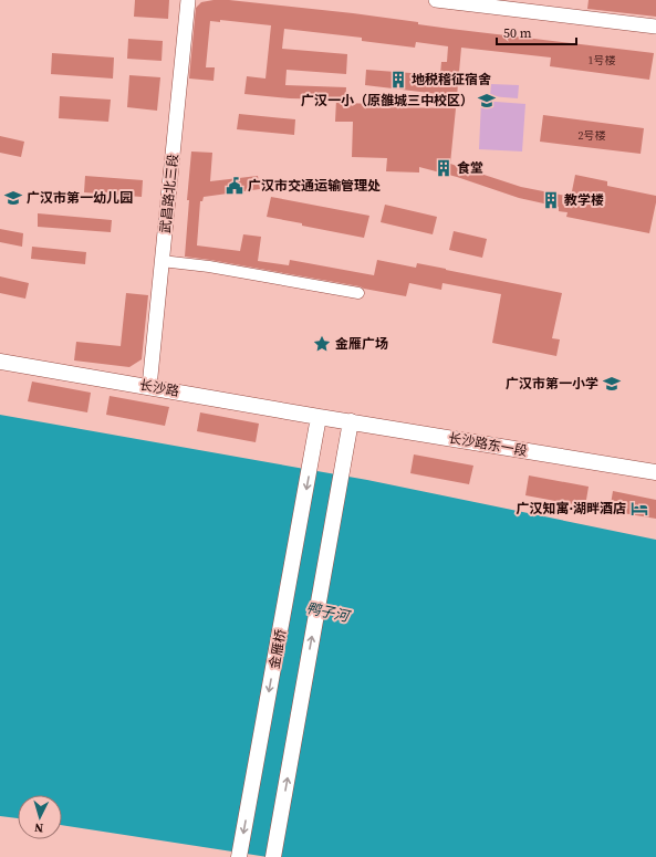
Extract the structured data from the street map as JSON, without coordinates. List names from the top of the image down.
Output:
{
  "streets": {
    "main road": ["长沙路", "长沙路东一段", "金雁桥"],
    "street": ["武昌路北三段"]
  },
  "crossings": [
    ["武昌路北三段", "长沙路"],
    ["长沙路", "长沙路东一段"],
    ["长沙路", "金雁桥"],
    ["长沙路东一段", "金雁桥"]
  ],
  "water": ["鸭子河"],
  "places": {
    "building": ["地税稽征宿舍", "食堂", "教学楼"],
    "school or university": ["广汉一小（原雒城三中校区）", "广汉市第一幼儿园", "广汉市第一小学"],
    "public building": ["广汉市交通运输管理处"],
    "place": ["金雁广场"],
    "hotel": ["广汉知寓·湖畔酒店"]
  },
  "house_numbers": ["1号楼", "2号楼"],
  "scale_bar": "50 m",
  "north": "bottom"
}
